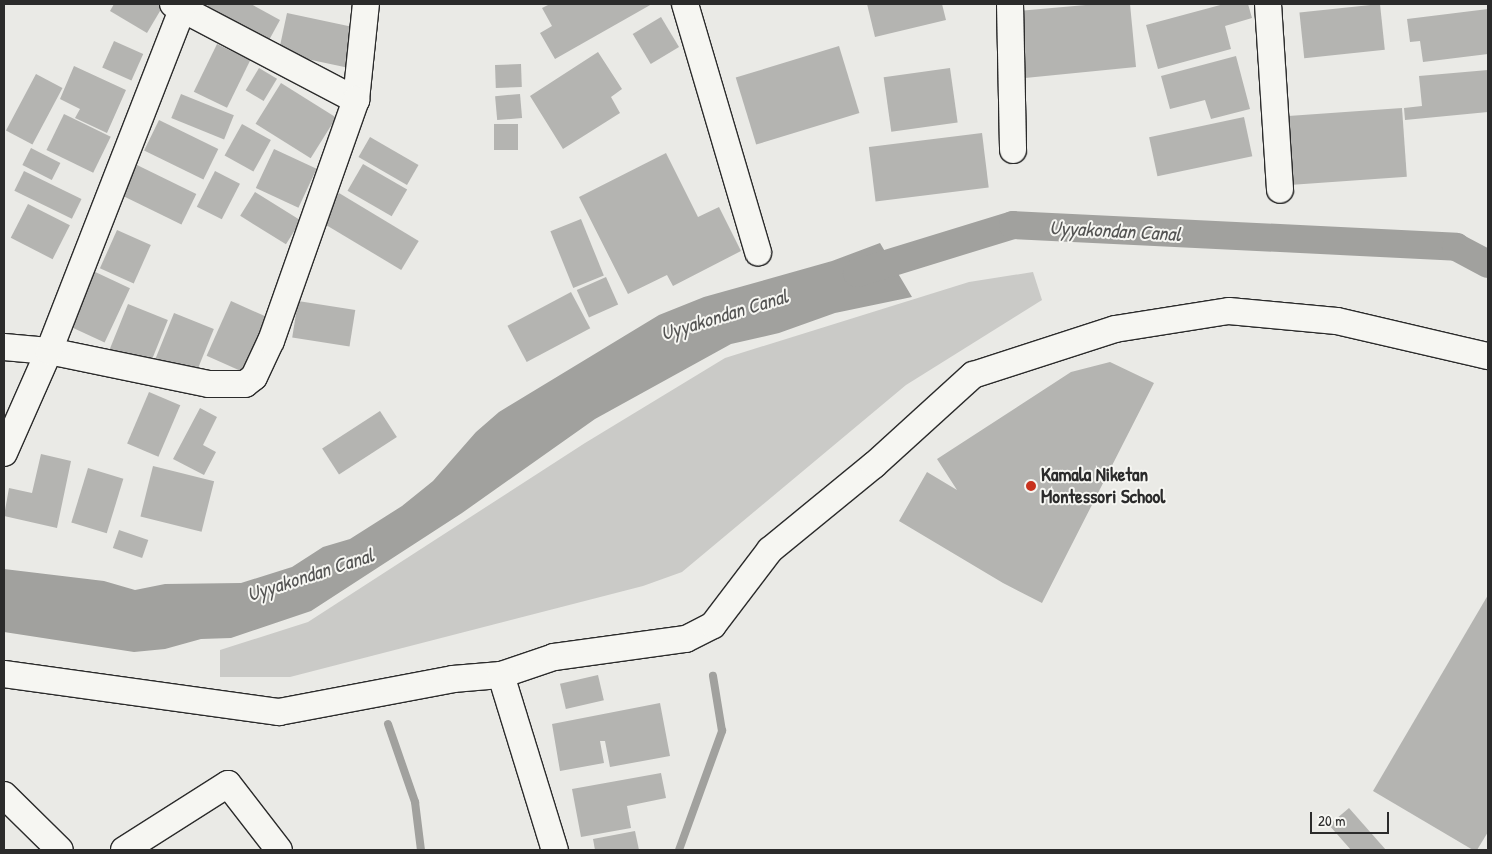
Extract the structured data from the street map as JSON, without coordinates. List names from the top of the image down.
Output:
{
  "water": ["Uyyakondan Canal"],
  "places": ["Kamala Niketan Montessori School"],
  "scale_bar": "20 m"
}
